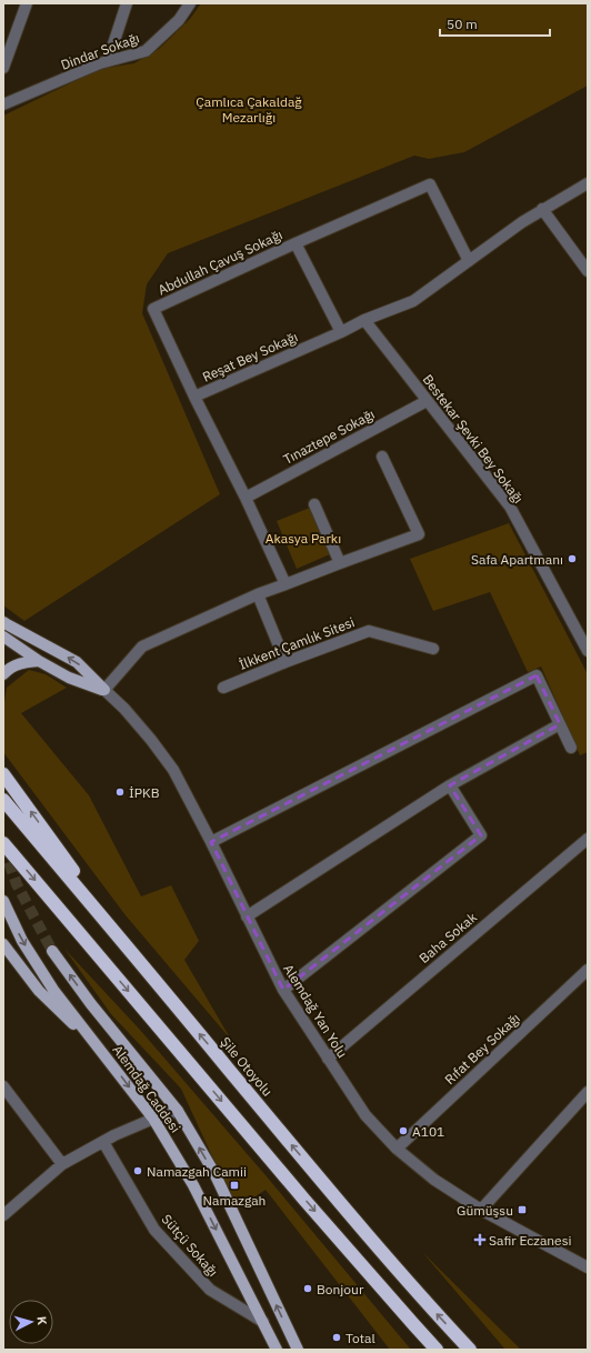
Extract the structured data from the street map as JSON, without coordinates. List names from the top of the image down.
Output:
{
  "streets": {
    "highway": ["Şile Otoyolu"],
    "main road": ["Alemdağ Caddesi"],
    "street": [
      "Dindar Sokağı",
      "Abdullah Çavuş Sokağı",
      "Reşat Bey Sokağı",
      "Tınaztepe Sokağı",
      "Bestekar Şevki Bey Sokağı",
      "İlkkent Çamlık Sitesi",
      "Baha Sokak",
      "Alemdağ Yan Yolu",
      "Rıfat Bey Sokağı",
      "Sütçü Sokağı"
    ]
  },
  "crossings": [
    ["Abdullah Çavuş Sokağı", "Reşat Bey Sokağı"],
    ["Reşat Bey Sokağı", "Tınaztepe Sokağı"],
    ["Reşat Bey Sokağı", "Bestekar Şevki Bey Sokağı"],
    ["Tınaztepe Sokağı", "Bestekar Şevki Bey Sokağı"],
    ["Baha Sokak", "Alemdağ Yan Yolu"],
    ["Alemdağ Yan Yolu", "Rıfat Bey Sokağı"],
    ["Alemdağ Caddesi", "Sütçü Sokağı"]
  ],
  "parks": ["Çamlıca Çakaldağ Mezarlığı", "Akasya Parkı"],
  "places": {
    "other": [
      "Safa Apartmanı",
      "İPKB",
      "A101",
      "Namazgah Camii",
      "Bonjour",
      "Total"
    ],
    "transit": ["Namazgah", "Gümüşsu"],
    "health": ["Safir Eczanesi"]
  },
  "scale_bar": "50 m",
  "north": "right"
}
